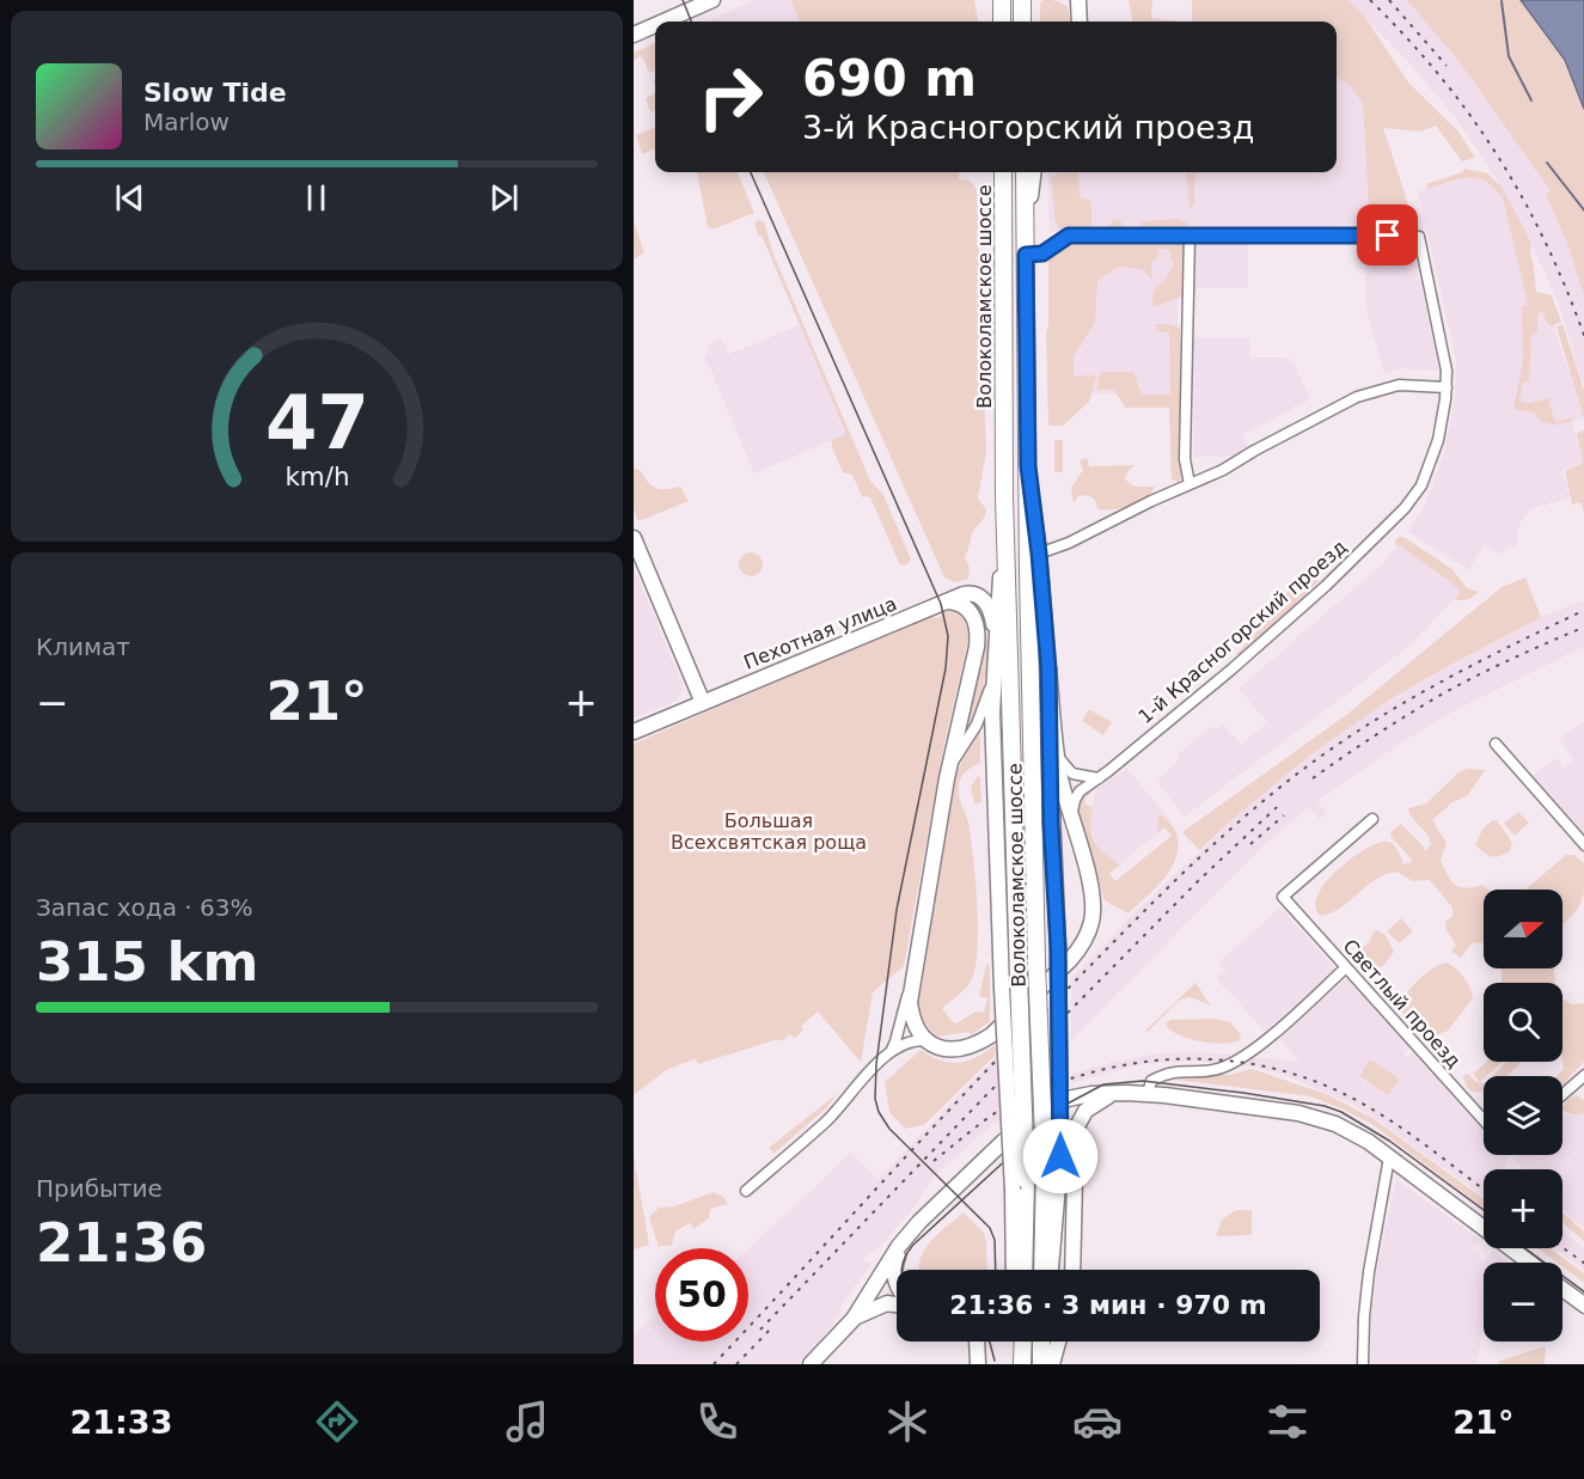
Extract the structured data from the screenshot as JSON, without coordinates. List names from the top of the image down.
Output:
{
  "streets": {
    "main road": ["Волоколамское шоссе", "Пехотная улица"],
    "street": ["1-й Красногорский проезд", "Светлый проезд"]
  },
  "crossings": [
    ["Волоколамское шоссе", "Пехотная улица"]
  ],
  "parks": ["Большая Всехсвятская роща"],
  "north": "right",
  "page": {
    "turn": ["690 m", "3-й Красногорский проезд"],
    "song": ["Slow Tide", "Marlow"],
    "tile": [
      "Климат",
      ["Запас хода · 63%", "315 km"],
      ["Прибытие", "21:36"]
    ],
    "heat": ["−", "21°", "+"],
    "map_buttons": ["+", "−"],
    "limit": "50",
    "trip": "21:36 · 3 мин · 970 m",
    "tabs": ["21:33", "21°"],
    "gauge": ["47", "km/h"]
  }
}
